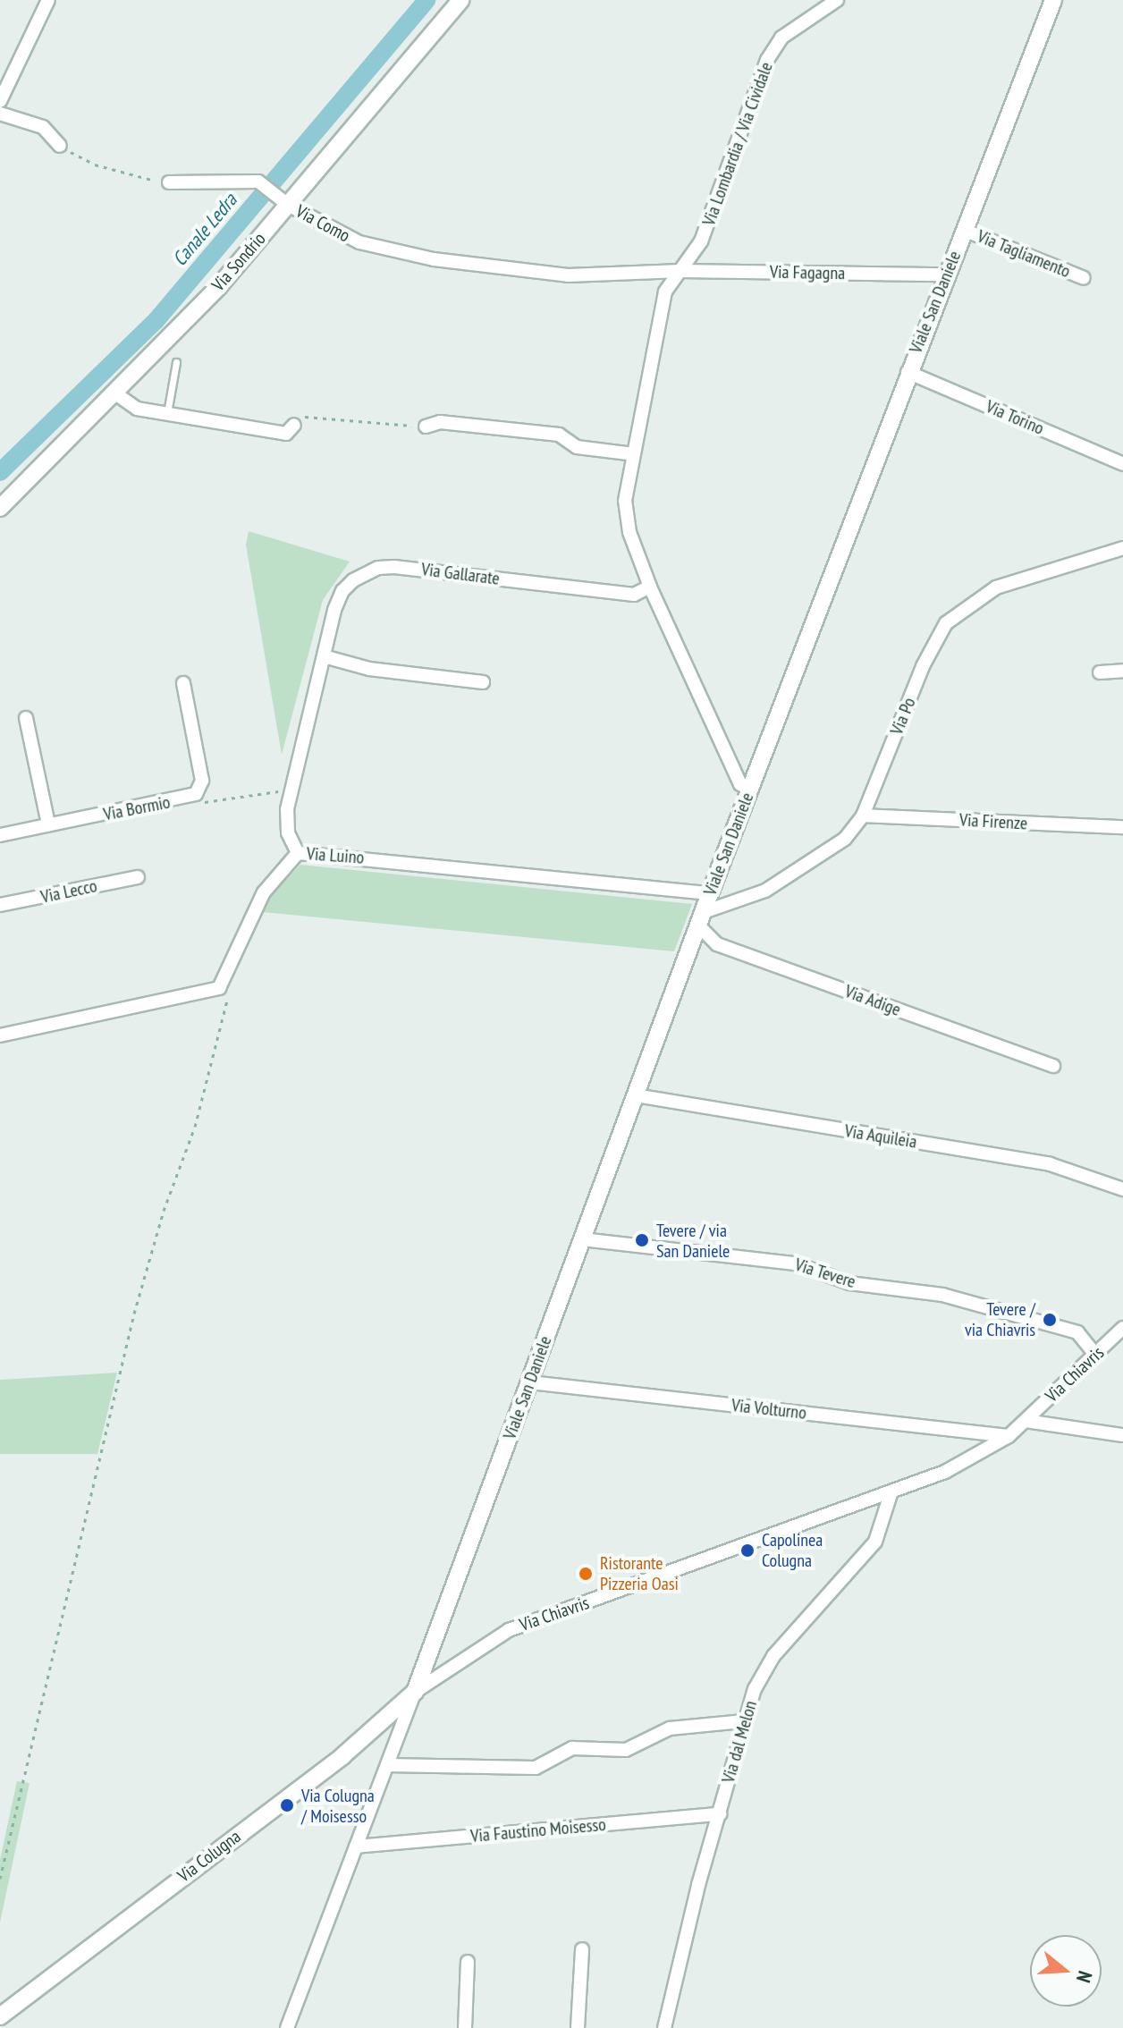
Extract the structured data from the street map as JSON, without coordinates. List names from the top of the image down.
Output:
{
  "streets": {
    "street": [
      "Via Lombardia / Via Cividale",
      "Via Como",
      "Via Tagliamento",
      "Via Sondrio",
      "Via Fagagna",
      "Viale San Daniele",
      "Via Torino",
      "Via Gallarate",
      "Via Po",
      "Via Bormio",
      "Via Firenze",
      "Via Luino",
      "Via Lecco",
      "Via Adige",
      "Via Aquileia",
      "Via Tevere",
      "Via Chiavris",
      "Via Volturno",
      "Via dal Melon",
      "Via Faustino Moisesso",
      "Via Colugna"
    ]
  },
  "crossings": [
    ["Via Lombardia / Via Cividale", "Via Como"],
    ["Via Lombardia / Via Cividale", "Via Fagagna"],
    ["Via Lombardia / Via Cividale", "Viale San Daniele"],
    ["Via Lombardia / Via Cividale", "Via Gallarate"],
    ["Via Como", "Via Sondrio"],
    ["Via Como", "Via Fagagna"],
    ["Via Tagliamento", "Viale San Daniele"],
    ["Via Fagagna", "Viale San Daniele"],
    ["Viale San Daniele", "Via Torino"],
    ["Viale San Daniele", "Via Po"],
    ["Viale San Daniele", "Via Luino"],
    ["Viale San Daniele", "Via Adige"],
    ["Viale San Daniele", "Via Aquileia"],
    ["Viale San Daniele", "Via Tevere"],
    ["Viale San Daniele", "Via Chiavris"],
    ["Viale San Daniele", "Via Volturno"],
    ["Viale San Daniele", "Via Colugna"],
    ["Via Gallarate", "Via Luino"],
    ["Via Po", "Via Firenze"],
    ["Via Po", "Via Adige"],
    ["Via Tevere", "Via Chiavris"],
    ["Via Chiavris", "Via Volturno"],
    ["Via Chiavris", "Via dal Melon"],
    ["Via Chiavris", "Via Colugna"],
    ["Via dal Melon", "Via Faustino Moisesso"]
  ],
  "water": ["Canale Ledra"],
  "places": [
    "Tevere / via San Daniele",
    "Tevere / via Chiavris",
    "Capolinea Colugna",
    "Ristorante Pizzeria Oasi",
    "Via Colugna / Moisesso"
  ],
  "north": "right"
}
